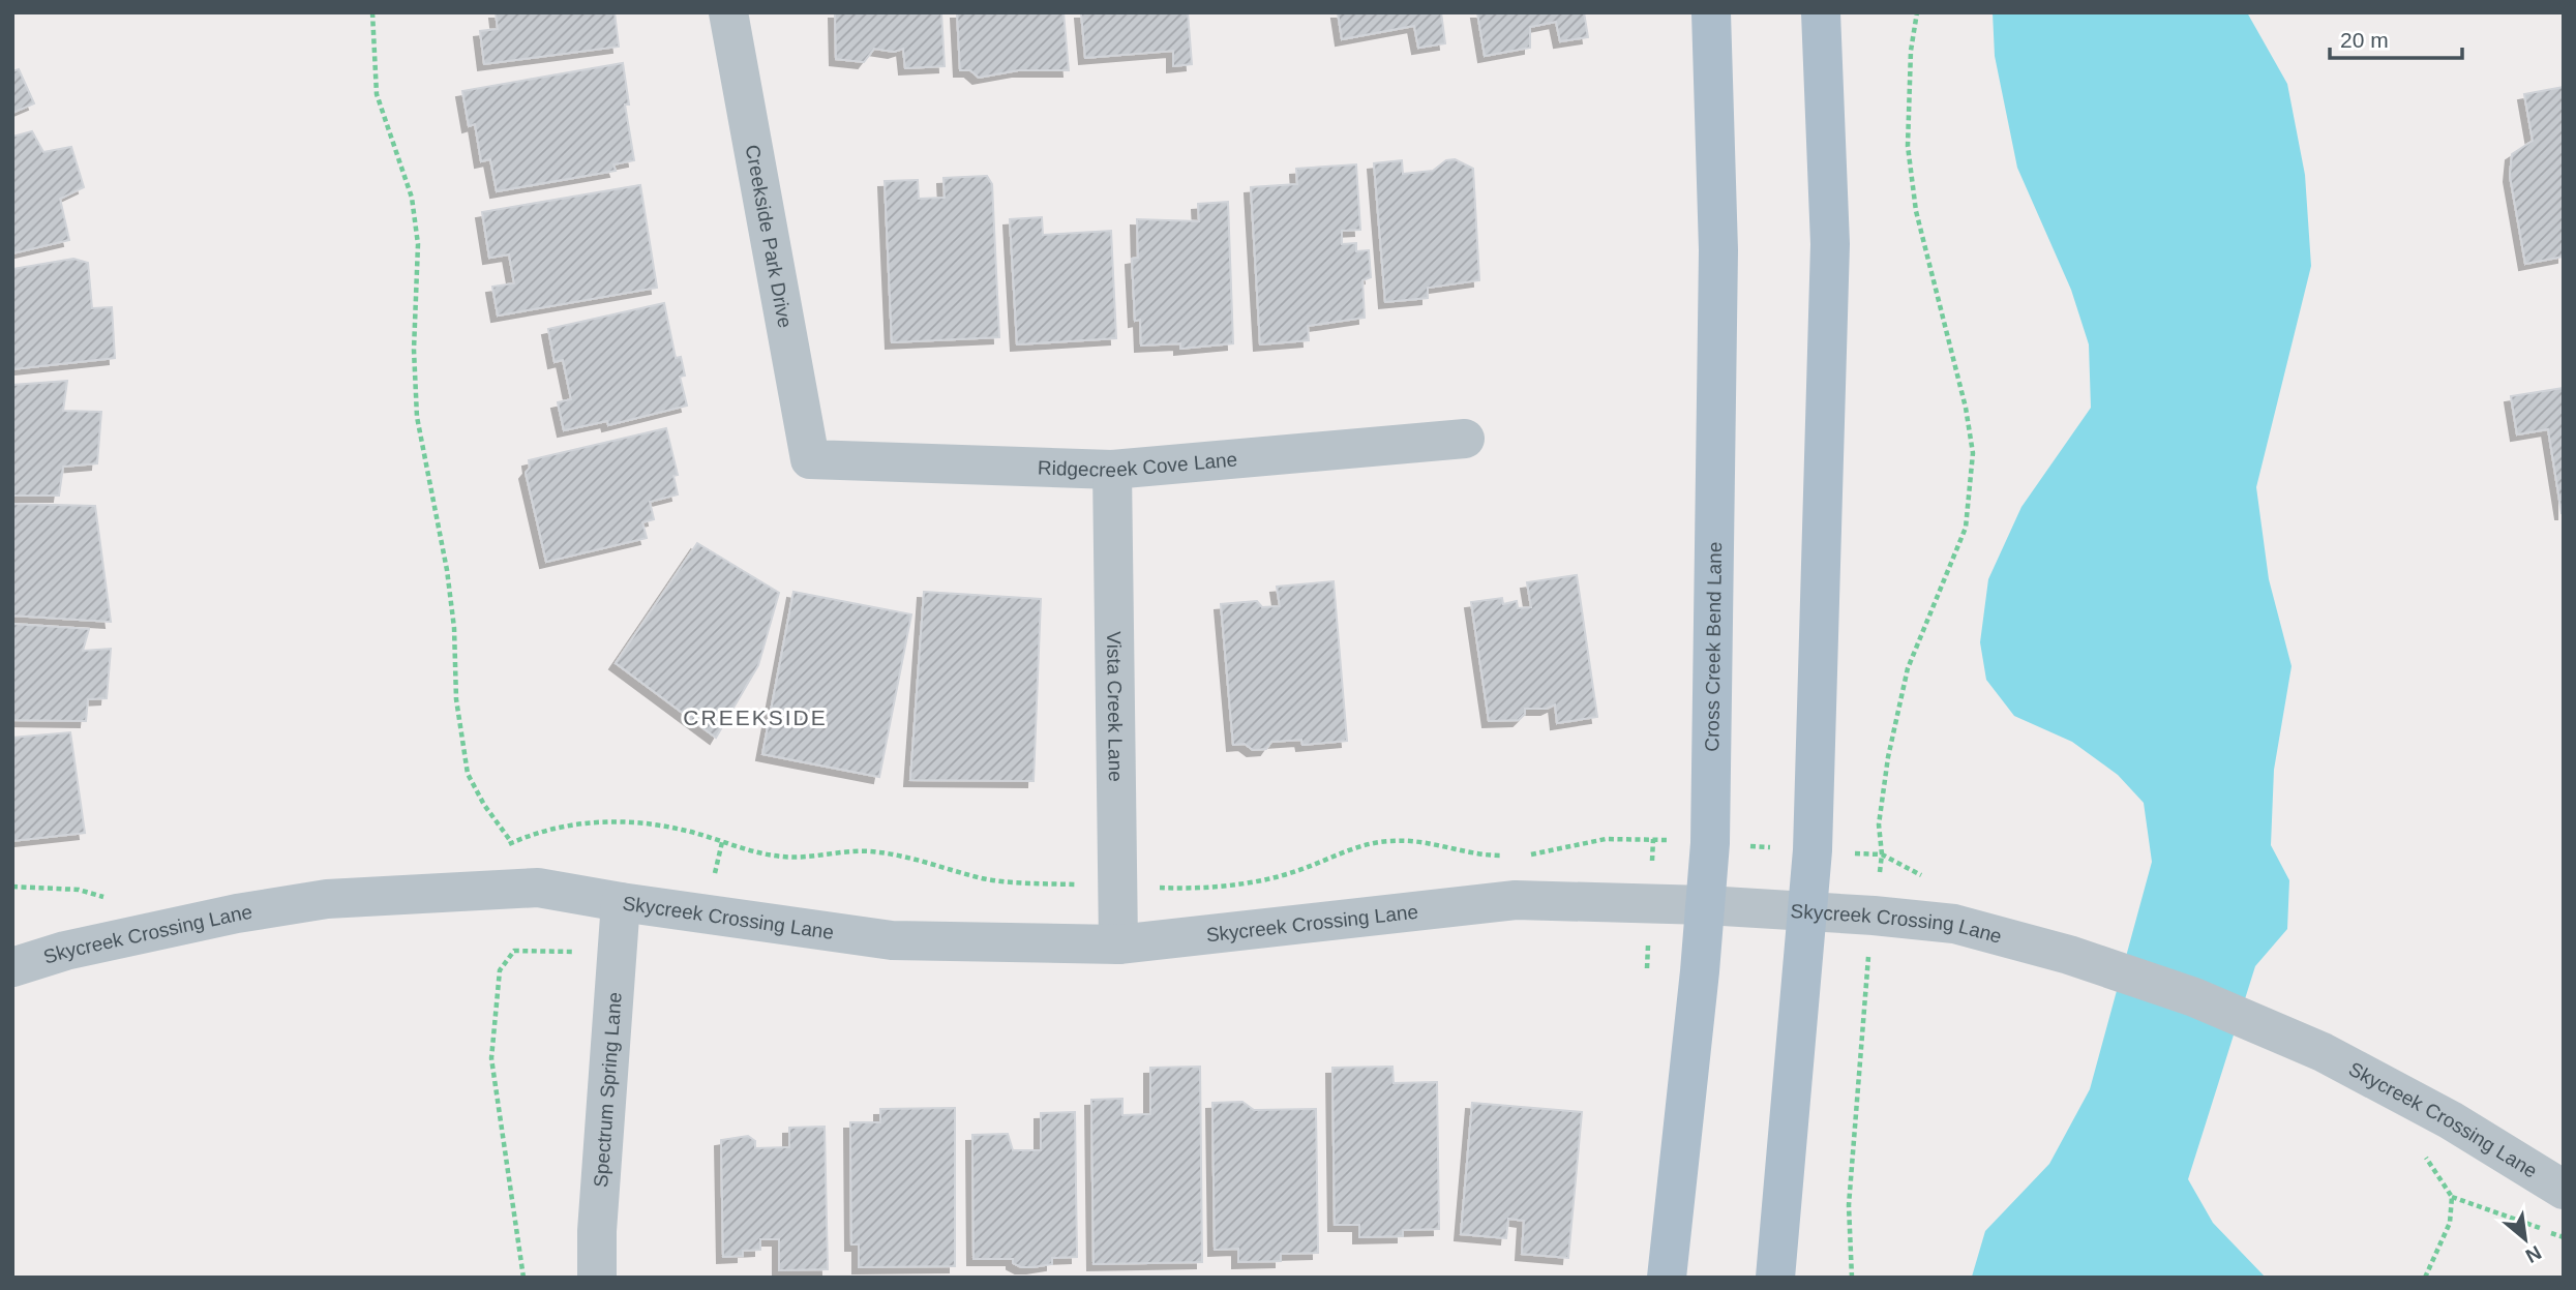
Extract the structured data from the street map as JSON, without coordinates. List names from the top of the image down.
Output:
{
  "streets": {
    "main road": ["Cross Creek Bend Lane"],
    "street": [
      "Creekside Park Drive",
      "Ridgecreek Cove Lane",
      "Vista Creek Lane",
      "Skycreek Crossing Lane",
      "Spectrum Spring Lane"
    ]
  },
  "crossings": [
    ["Creekside Park Drive", "Ridgecreek Cove Lane"],
    ["Ridgecreek Cove Lane", "Vista Creek Lane"],
    ["Cross Creek Bend Lane", "Skycreek Crossing Lane"],
    ["Vista Creek Lane", "Skycreek Crossing Lane"],
    ["Skycreek Crossing Lane", "Spectrum Spring Lane"]
  ],
  "districts": ["CREEKSIDE"],
  "scale_bar": "20 m",
  "north": "bottom right"
}
